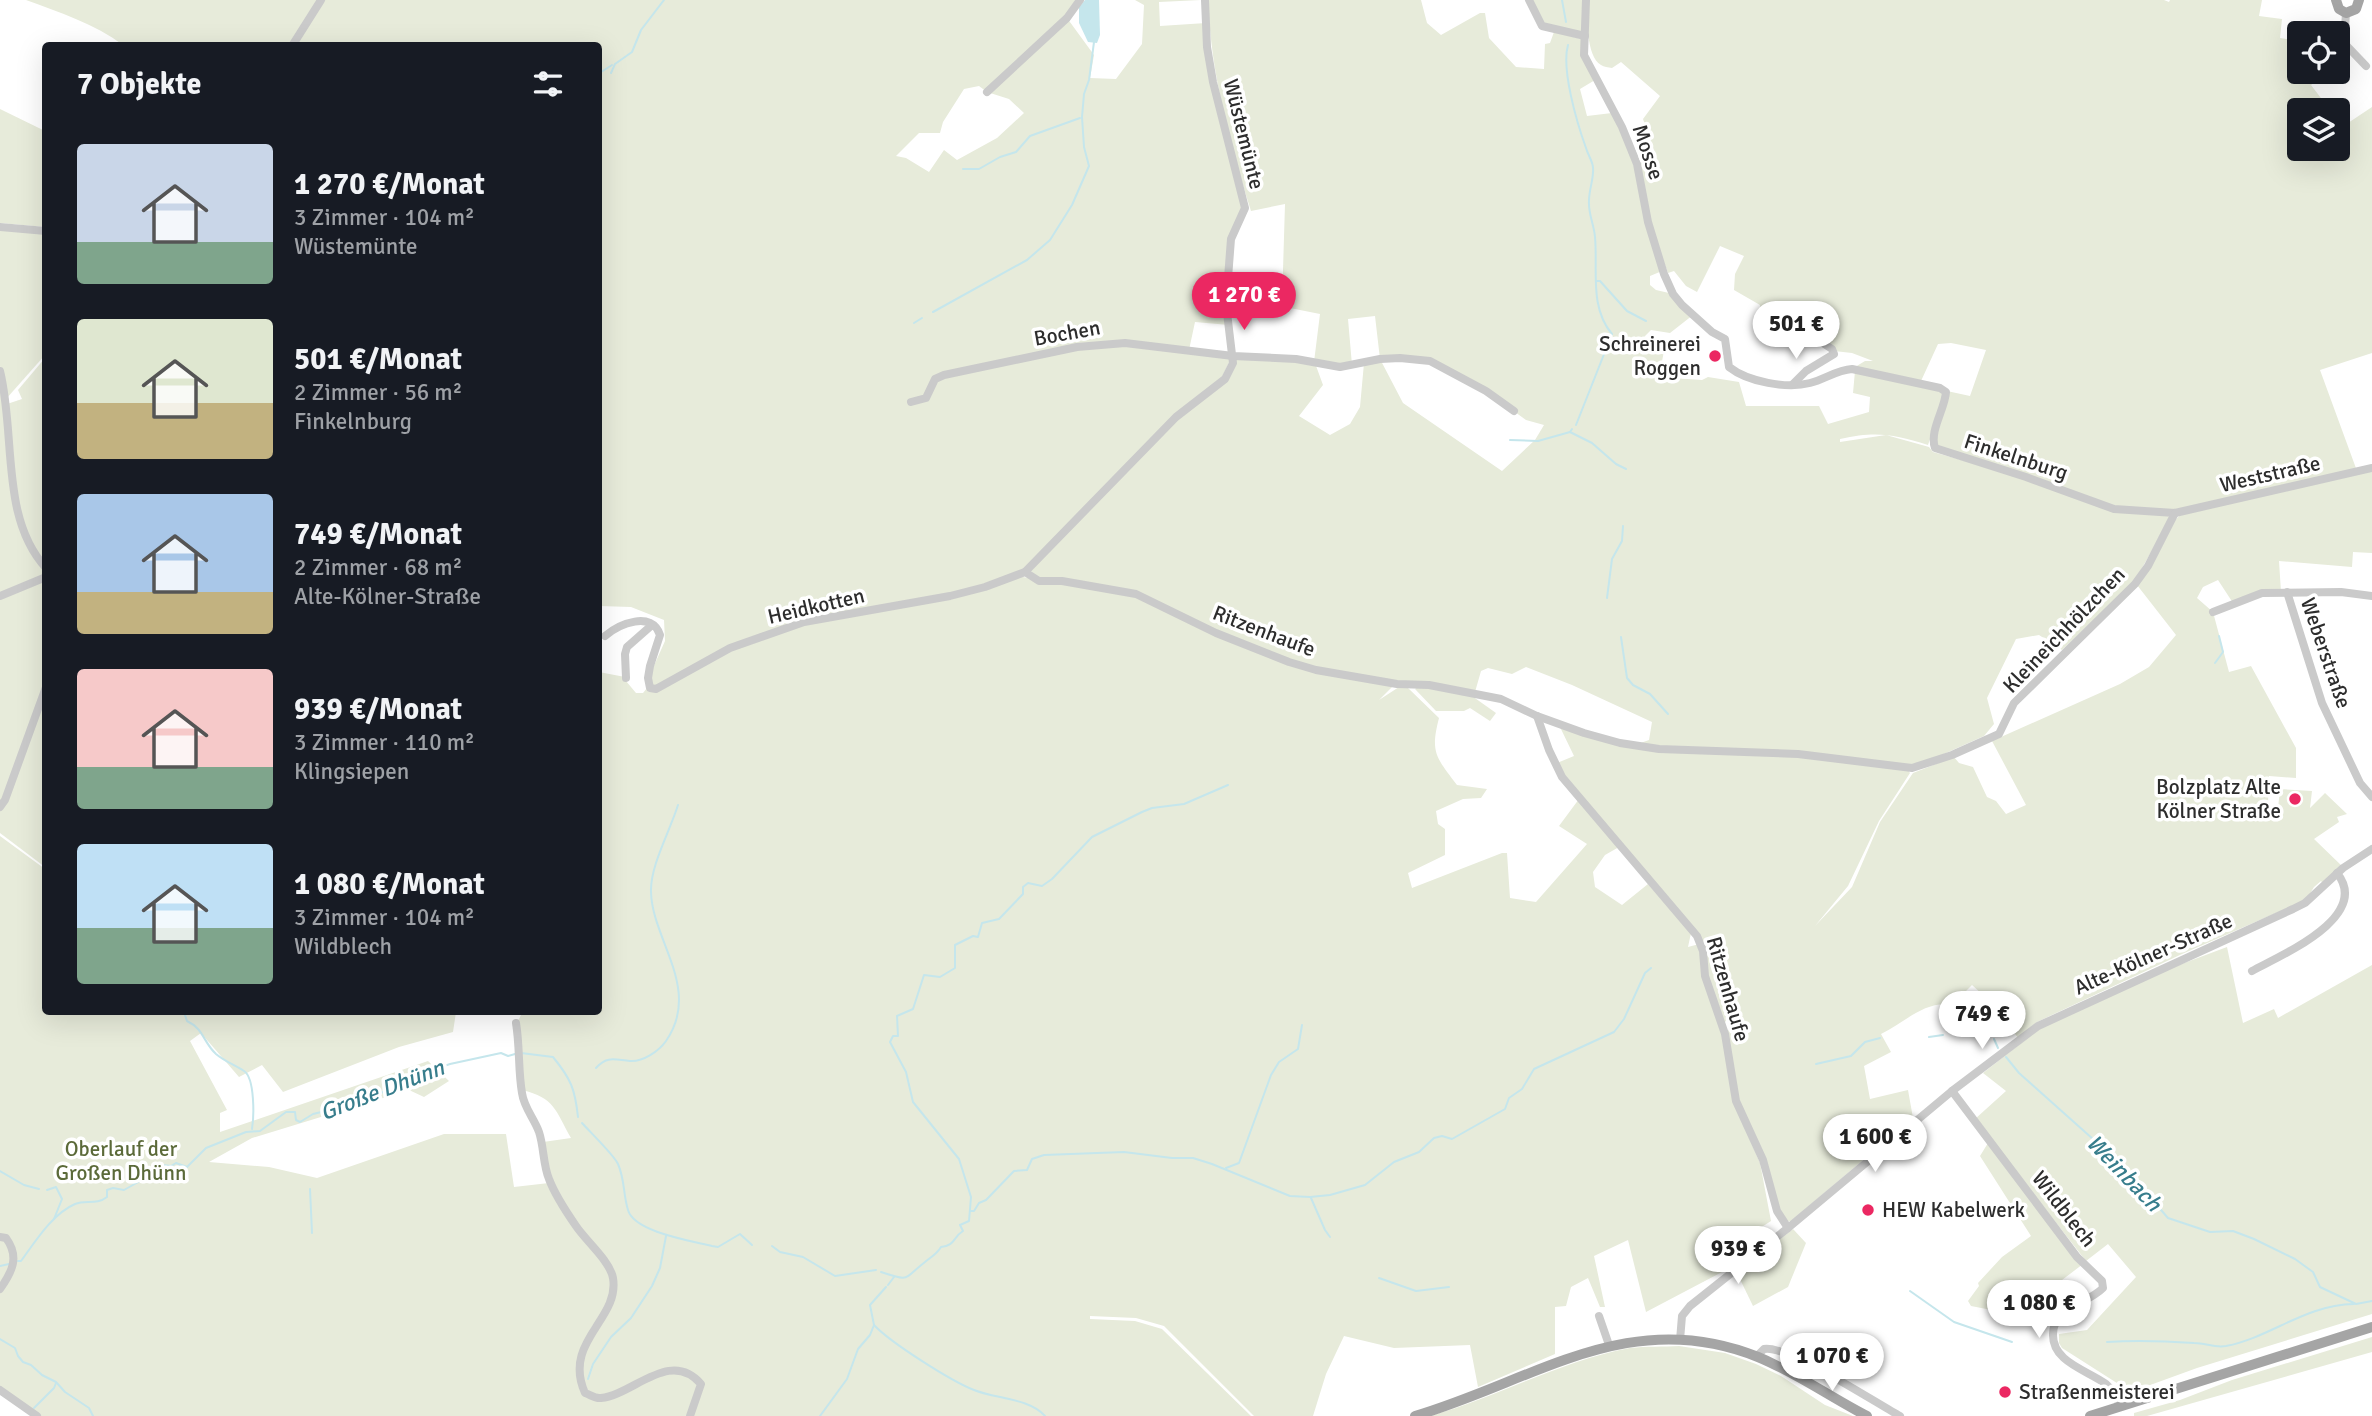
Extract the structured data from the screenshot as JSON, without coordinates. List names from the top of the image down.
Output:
{
  "streets": {
    "street": [
      "Wüstemünte",
      "Mosse",
      "Bochen",
      "Finkelnburg",
      "Weststraße",
      "Heidkotten",
      "Kleineichhölzchen",
      "Ritzenhaufe",
      "Weberstraße",
      "Alte-Kölner-Straße",
      "Wildblech"
    ]
  },
  "crossings": [
    ["Wüstemünte", "Bochen"],
    ["Mosse", "Finkelnburg"],
    ["Finkelnburg", "Weststraße"],
    ["Finkelnburg", "Kleineichhölzchen"],
    ["Weststraße", "Kleineichhölzchen"],
    ["Heidkotten", "Ritzenhaufe"],
    ["Kleineichhölzchen", "Ritzenhaufe"],
    ["Ritzenhaufe", "Alte-Kölner-Straße"],
    ["Alte-Kölner-Straße", "Wildblech"]
  ],
  "water": ["Große Dhünn", "Weinbach"],
  "parks": ["Oberlauf der Großen Dhünn"],
  "places": [
    "Schreinerei Roggen",
    "Bolzplatz Alte Kölner Straße",
    "HEW Kabelwerk",
    "Straßenmeisterei"
  ],
  "page": {
    "heading": "7 Objekte",
    "list": [
      {
        "name": "1 270 €/Monat",
        "note": "3 Zimmer · 104 m² · Wüstemünte"
      },
      {
        "name": "501 €/Monat",
        "note": "2 Zimmer · 56 m² · Finkelnburg"
      },
      {
        "name": "749 €/Monat",
        "note": "2 Zimmer · 68 m² · Alte-Kölner-Straße"
      },
      {
        "name": "939 €/Monat",
        "note": "3 Zimmer · 110 m² · Klingsiepen"
      },
      {
        "name": "1 080 €/Monat",
        "note": "3 Zimmer · 104 m² · Wildblech"
      }
    ],
    "price": [
      "1 270 €",
      "501 €",
      "749 €",
      "1 600 €",
      "939 €",
      "1 080 €",
      "1 070 €"
    ]
  }
}
